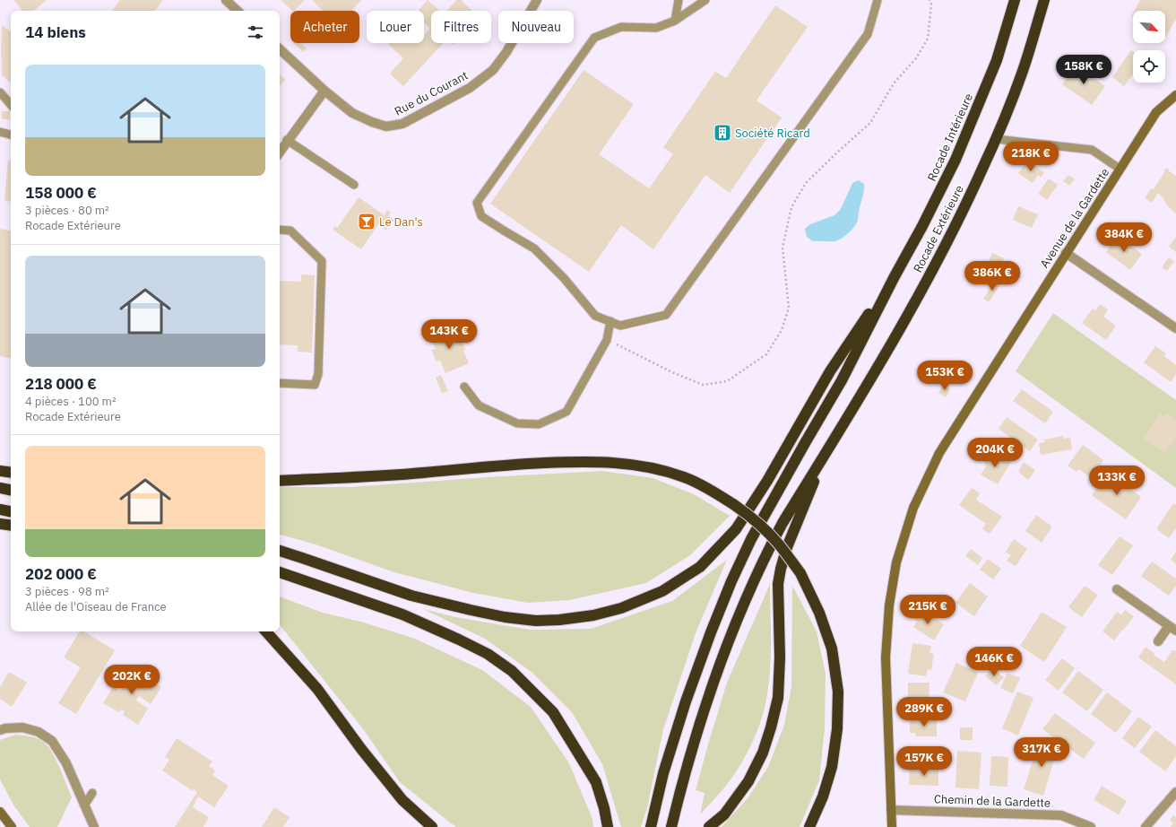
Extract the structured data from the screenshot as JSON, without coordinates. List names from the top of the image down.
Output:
{
  "streets": {
    "highway": ["Rocade Intérieure", "Rocade Extérieure"],
    "main road": ["Avenue de la Gardette"],
    "street": ["Rue du Courant", "Chemin de la Gardette"]
  },
  "crossings": [
    ["Avenue de la Gardette", "Chemin de la Gardette"]
  ],
  "places": {
    "building": ["Société Ricard"],
    "bar": ["Le Dan's"]
  },
  "north": "bottom right",
  "page": {
    "chip": [
      "Acheter",
      "Louer",
      "Filtres",
      "Nouveau"
    ],
    "heading": "14 biens",
    "list": [
      {
        "name": "158 000 €",
        "note": "3 pièces · 80 m² · Rocade Extérieure"
      },
      {
        "name": "218 000 €",
        "note": "4 pièces · 100 m² · Rocade Extérieure"
      },
      {
        "name": "202 000 €",
        "note": "3 pièces · 98 m² · Allée de l'Oiseau de France"
      }
    ],
    "price": [
      "158K €",
      "218K €",
      "384K €",
      "386K €",
      "143K €",
      "153K €",
      "204K €",
      "133K €",
      "215K €",
      "146K €",
      "202K €",
      "289K €",
      "317K €",
      "157K €"
    ]
  }
}
